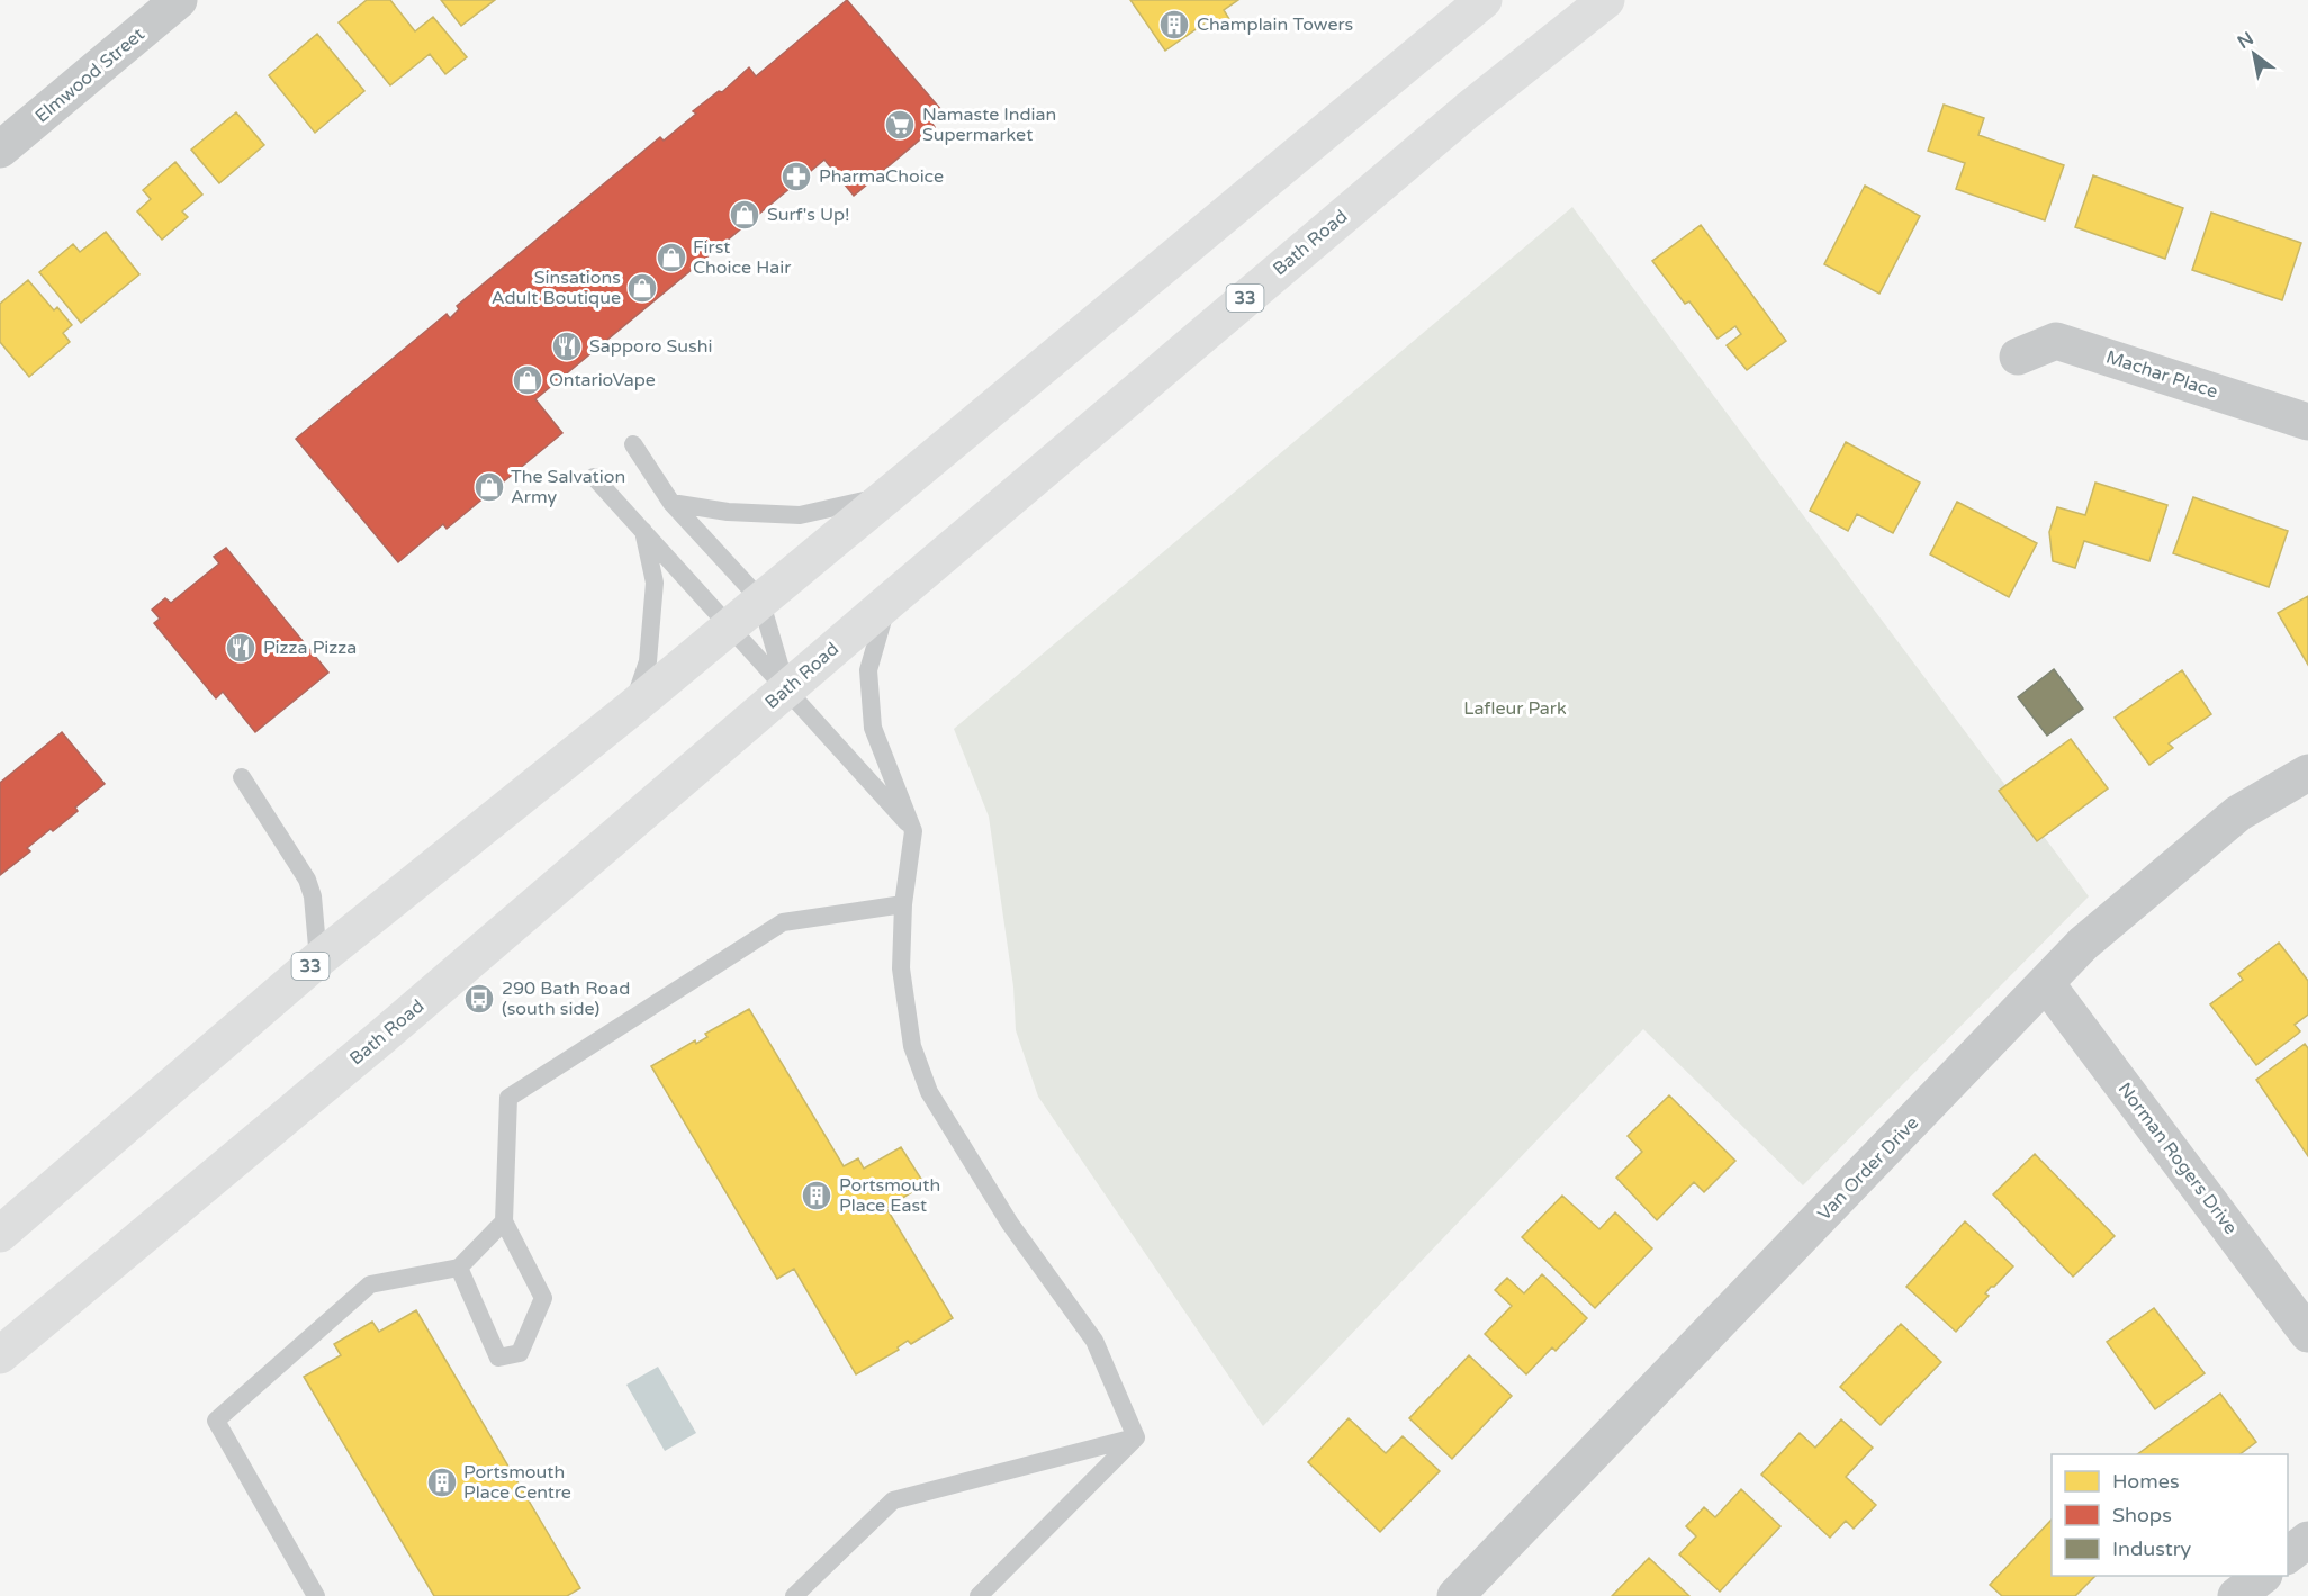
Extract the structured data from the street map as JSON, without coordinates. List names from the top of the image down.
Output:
{
  "streets": {
    "main road": ["Bath Road", "33"],
    "street": [
      "Elmwood Street",
      "Machar Place",
      "Norman Rogers Drive",
      "Van Order Drive"
    ]
  },
  "crossings": [
    ["Norman Rogers Drive", "Van Order Drive"]
  ],
  "parks": ["Lafleur Park"],
  "places": {
    "building": ["Champlain Towers", "Portsmouth Place East", "Portsmouth Place Centre"],
    "supermarket": ["Namaste Indian Supermarket"],
    "pharmacy": ["PharmaChoice"],
    "shop": [
      "Surf's Up!",
      "First Choice Hair",
      "Sinsations Adult Boutique",
      "OntarioVape",
      "The Salvation Army"
    ],
    "restaurant": ["Sapporo Sushi", "Pizza Pizza"],
    "bus stop": ["290 Bath Road (south side)"]
  },
  "legend": ["Homes", "Shops", "Industry"],
  "north": "top left"
}
